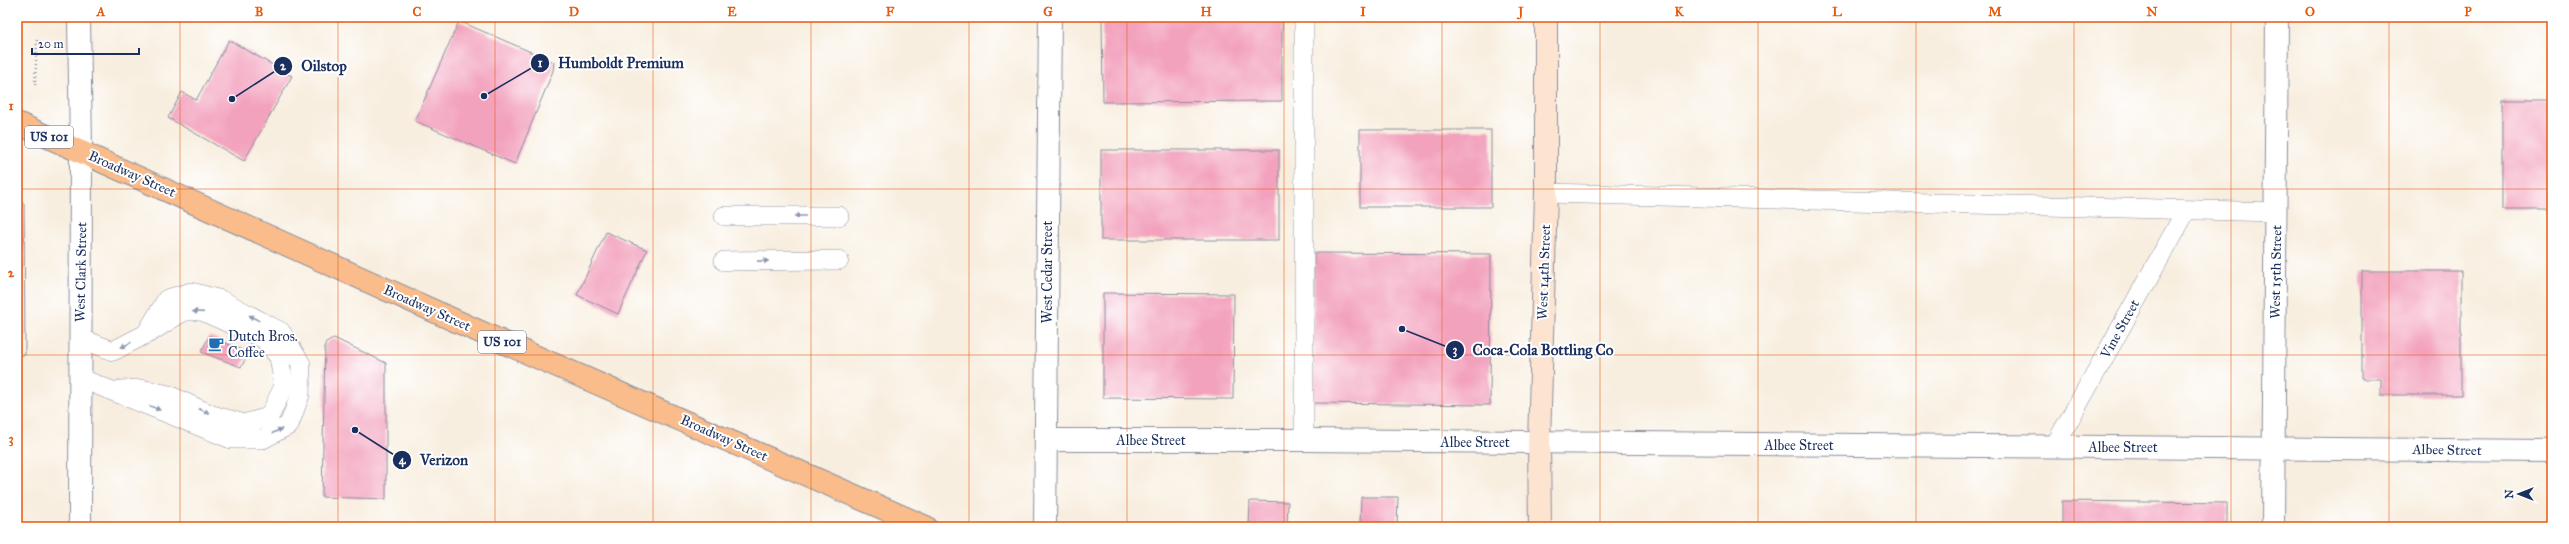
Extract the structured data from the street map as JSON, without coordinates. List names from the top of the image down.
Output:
{
  "streets": {
    "highway": ["US 101", "Broadway Street"],
    "street": [
      "West Clark Street",
      "West Cedar Street",
      "West 14th Street",
      "West 15th Street",
      "Albee Street"
    ],
    "lane": ["Vine Street"]
  },
  "crossings": [
    ["Broadway Street", "West Clark Street"],
    ["West Cedar Street", "Albee Street"],
    ["West 14th Street", "Albee Street"],
    ["West 15th Street", "Albee Street"],
    ["Vine Street", "Albee Street"]
  ],
  "places": {
    "other": [
      "Humboldt Premium",
      "Oilstop",
      "Coca-Cola Bottling Co",
      "Verizon"
    ],
    "cafe": ["Dutch Bros. Coffee"]
  },
  "scale_bar": "20 m",
  "north": "left",
  "grid": {
    "columns": [
      "A",
      "B",
      "C",
      "D",
      "E",
      "F",
      "G",
      "H",
      "I",
      "J",
      "K",
      "L",
      "M",
      "N",
      "O",
      "P"
    ],
    "rows": ["1", "2", "3"]
  }
}
